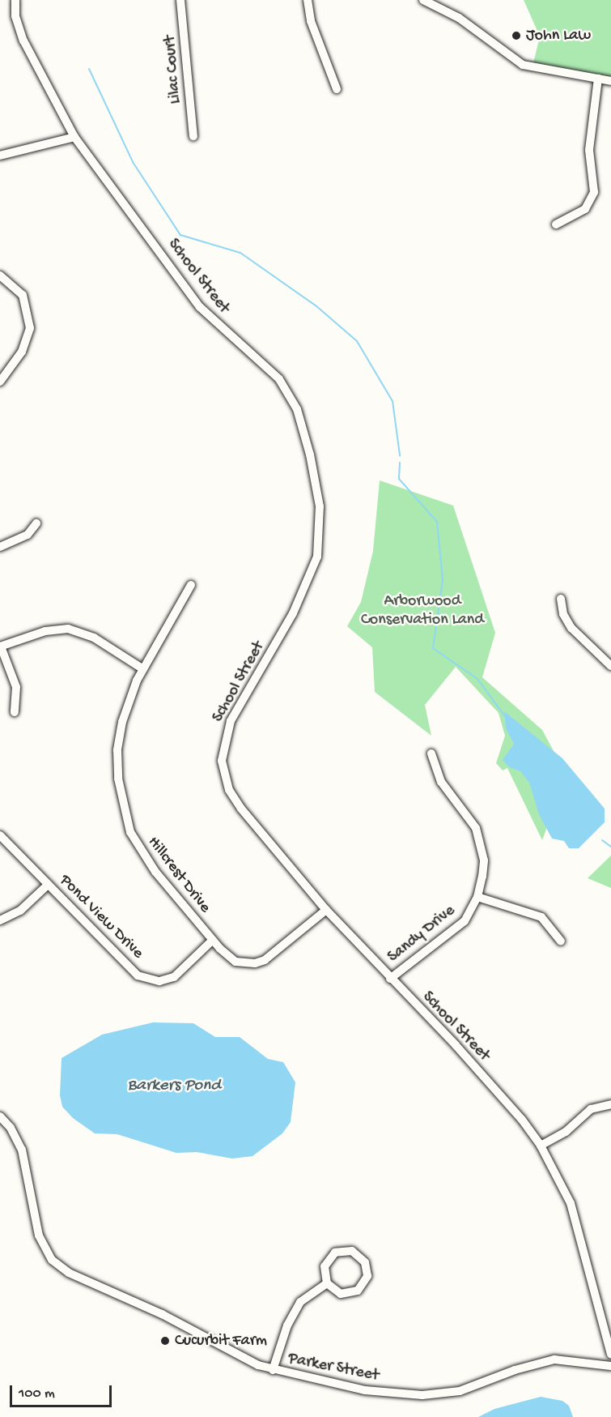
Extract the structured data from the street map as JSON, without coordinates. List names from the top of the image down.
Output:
{
  "streets": {
    "street": [
      "Lilac Court",
      "School Street",
      "Hillcrest Drive",
      "Pond View Drive",
      "Sandy Drive",
      "Parker Street"
    ]
  },
  "crossings": [
    ["School Street", "Hillcrest Drive"],
    ["School Street", "Sandy Drive"],
    ["Hillcrest Drive", "Pond View Drive"]
  ],
  "water": ["Barkers Pond"],
  "parks": ["Arborwood Conservation Land"],
  "places": ["John Law", "Cucurbit Farm"],
  "scale_bar": "100 m"
}
